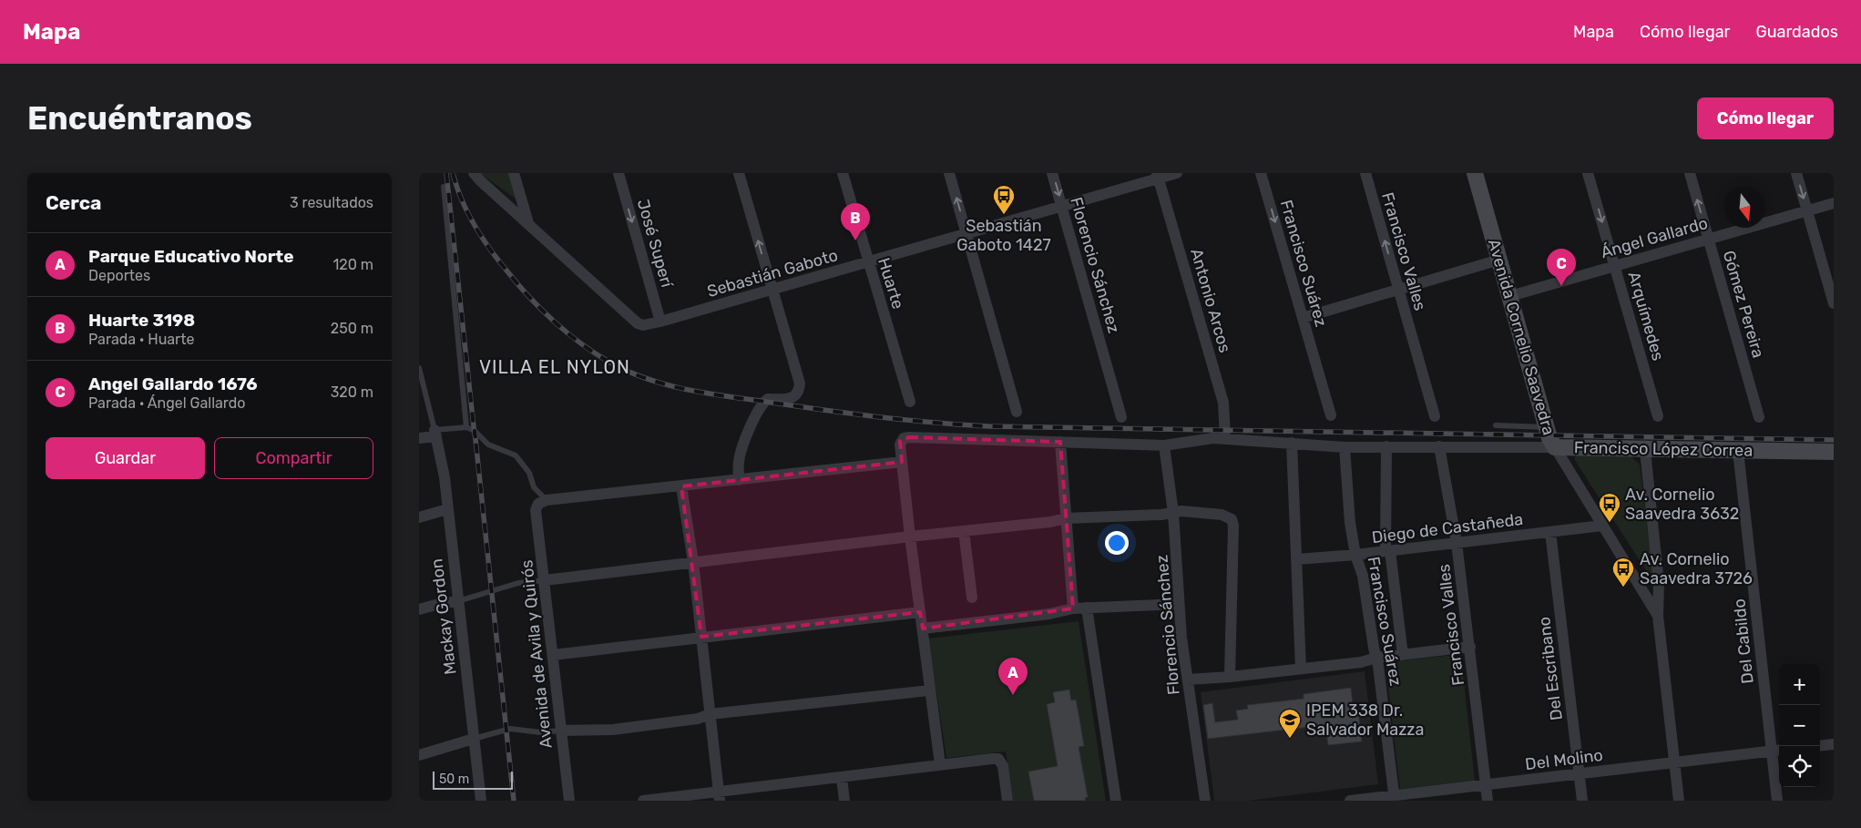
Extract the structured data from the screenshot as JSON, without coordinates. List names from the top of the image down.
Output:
{
  "streets": {
    "main road": ["Avenida Cornelio Saavedra", "Francisco López Correa"],
    "street": [
      "Ángel Gallardo",
      "José Superí",
      "Francisco Valles",
      "Francisco Suárez",
      "Florencio Sánchez",
      "Sebastián Gaboto",
      "Huarte",
      "Antonio Arcos",
      "Gómez Pereira",
      "Arquímedes",
      "Diego de Castañeda",
      "Mackay Gordon",
      "Del Cabildo",
      "Avenida de Avila y Quirós",
      "Del Escribano",
      "Del Molino"
    ]
  },
  "crossings": [
    ["Ángel Gallardo", "Gómez Pereira"],
    ["Ángel Gallardo", "Arquímedes"],
    ["Ángel Gallardo", "Avenida Cornelio Saavedra"],
    ["José Superí", "Sebastián Gaboto"],
    ["Francisco Valles", "Francisco López Correa"],
    ["Francisco Valles", "Diego de Castañeda"],
    ["Francisco Valles", "Del Molino"],
    ["Francisco Suárez", "Francisco López Correa"],
    ["Francisco Suárez", "Diego de Castañeda"],
    ["Francisco Suárez", "Del Molino"],
    ["Florencio Sánchez", "Sebastián Gaboto"],
    ["Florencio Sánchez", "Francisco López Correa"],
    ["Sebastián Gaboto", "Huarte"],
    ["Sebastián Gaboto", "Antonio Arcos"],
    ["Antonio Arcos", "Francisco López Correa"],
    ["Avenida Cornelio Saavedra", "Francisco López Correa"],
    ["Avenida Cornelio Saavedra", "Diego de Castañeda"],
    ["Avenida Cornelio Saavedra", "Del Molino"],
    ["Francisco López Correa", "Del Cabildo"],
    ["Diego de Castañeda", "Del Escribano"],
    ["Del Cabildo", "Del Molino"],
    ["Del Escribano", "Del Molino"]
  ],
  "one_way": ["José Superí", "Arquímedes"],
  "districts": ["VILLA EL NYLON"],
  "places": {
    "bus stop": ["Sebastián Gaboto 1427", "Av. Cornelio Saavedra 3632", "Av. Cornelio Saavedra 3726"],
    "school or university": ["IPEM 338 Dr. Salvador Mazza"]
  },
  "scale_bar": "50 m",
  "north": "bottom",
  "page": {
    "header": "Mapa",
    "nav": ["Mapa", "Cómo llegar", "Guardados"],
    "buttons": [
      "Cómo llegar",
      ["Guardar", "Compartir"]
    ],
    "title": "Encuéntranos",
    "heading": ["Cerca", "3 resultados"],
    "pins": ["B", "C", "A"],
    "list": [
      {
        "mark": "A",
        "name": "Parque Educativo Norte",
        "note": "Deportes",
        "value": "120 m"
      },
      {
        "mark": "B",
        "name": "Huarte 3198",
        "note": "Parada · Huarte",
        "value": "250 m"
      },
      {
        "mark": "C",
        "name": "Angel Gallardo 1676",
        "note": "Parada · Ángel Gallardo",
        "value": "320 m"
      }
    ],
    "map_buttons": ["+", "−"],
    "scale": "50 m"
  }
}
